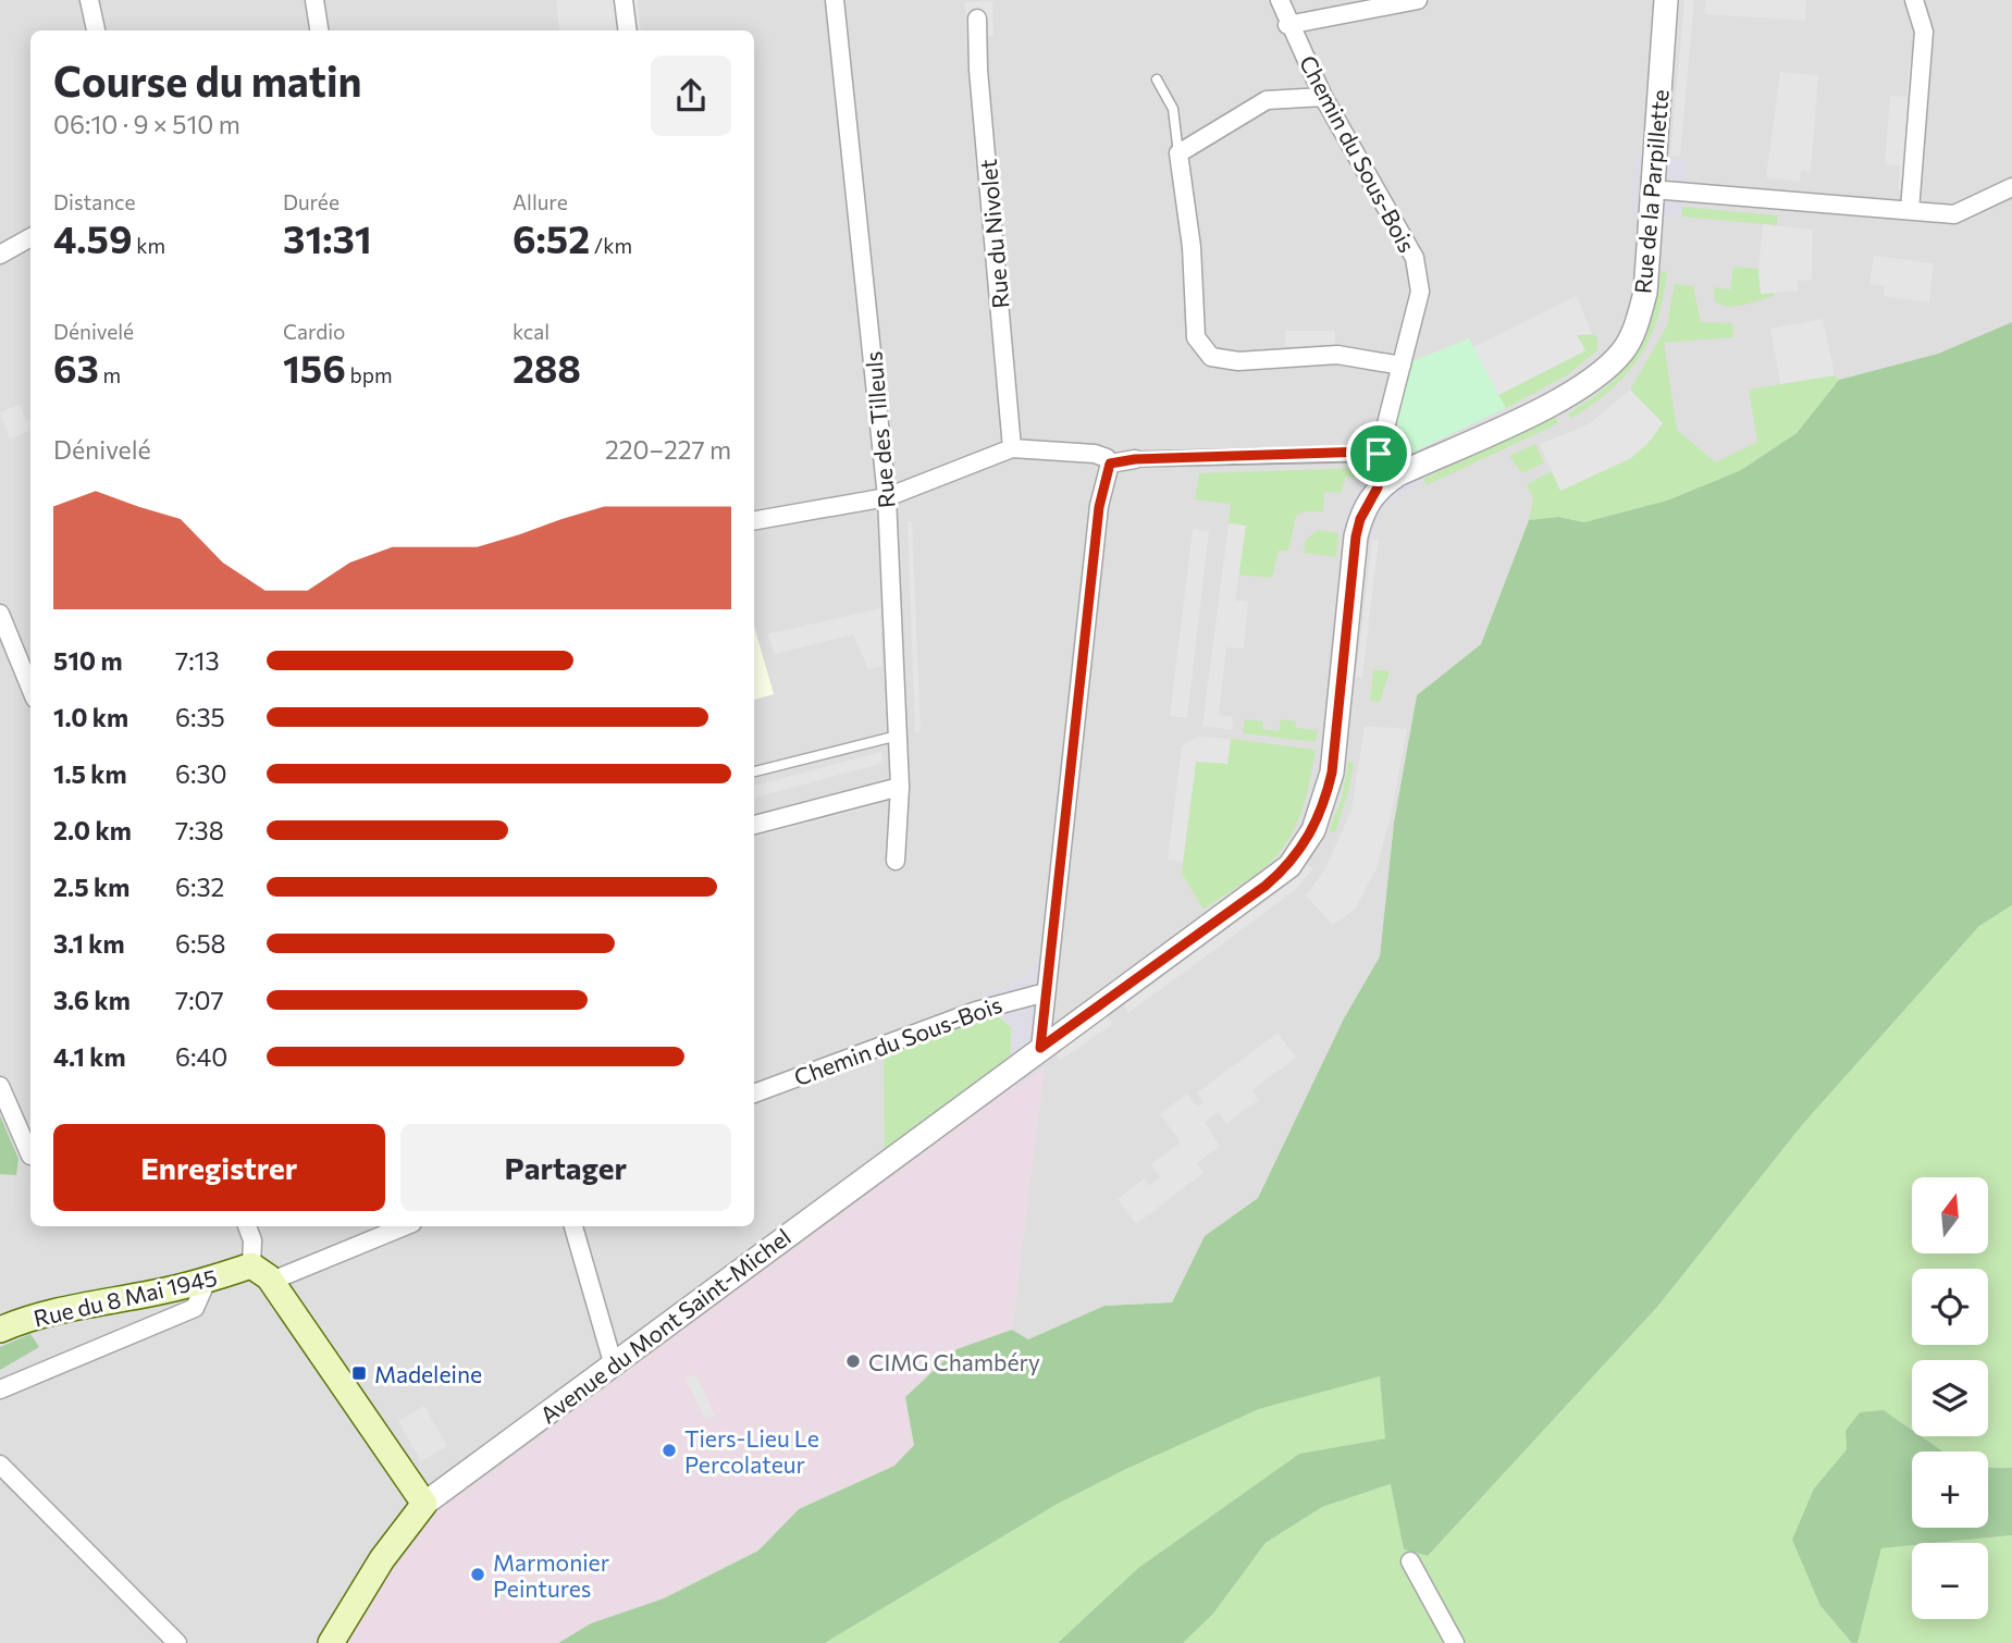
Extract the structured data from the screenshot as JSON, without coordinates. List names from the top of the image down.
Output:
{
  "streets": {
    "main road": ["Rue du 8 Mai 1945", "Avenue du Mont Saint-Michel"],
    "street": [
      "Chemin du Sous-Bois",
      "Rue de la Parpillette",
      "Rue du Nivolet",
      "Rue des Tilleuls"
    ]
  },
  "crossings": [
    ["Chemin du Sous-Bois", "Rue de la Parpillette"]
  ],
  "places": {
    "other": ["CIMG Chambéry", "Tiers-Lieu Le Percolateur", "Marmonier Peintures"],
    "transit": ["Madeleine"]
  },
  "north": "top",
  "page": {
    "heading": ["Course du matin", "06:10 · 9 × 510 m"],
    "stats": [
      ["Distance", "4.59 km"],
      ["Durée", "31:31"],
      ["Allure", "6:52 /km"],
      ["Dénivelé", "63 m"],
      ["Cardio", "156 bpm"],
      ["kcal", "288"]
    ],
    "chart": ["Dénivelé", "220–227 m"],
    "list": [
      {
        "name": "510 m",
        "note": "7:13"
      },
      {
        "name": "1.0 km",
        "note": "6:35"
      },
      {
        "name": "1.5 km",
        "note": "6:30"
      },
      {
        "name": "2.0 km",
        "note": "7:38"
      },
      {
        "name": "2.5 km",
        "note": "6:32"
      },
      {
        "name": "3.1 km",
        "note": "6:58"
      },
      {
        "name": "3.6 km",
        "note": "7:07"
      },
      {
        "name": "4.1 km",
        "note": "6:40"
      }
    ],
    "buttons": ["Enregistrer", "Partager"],
    "map_buttons": ["+", "−"]
  }
}
